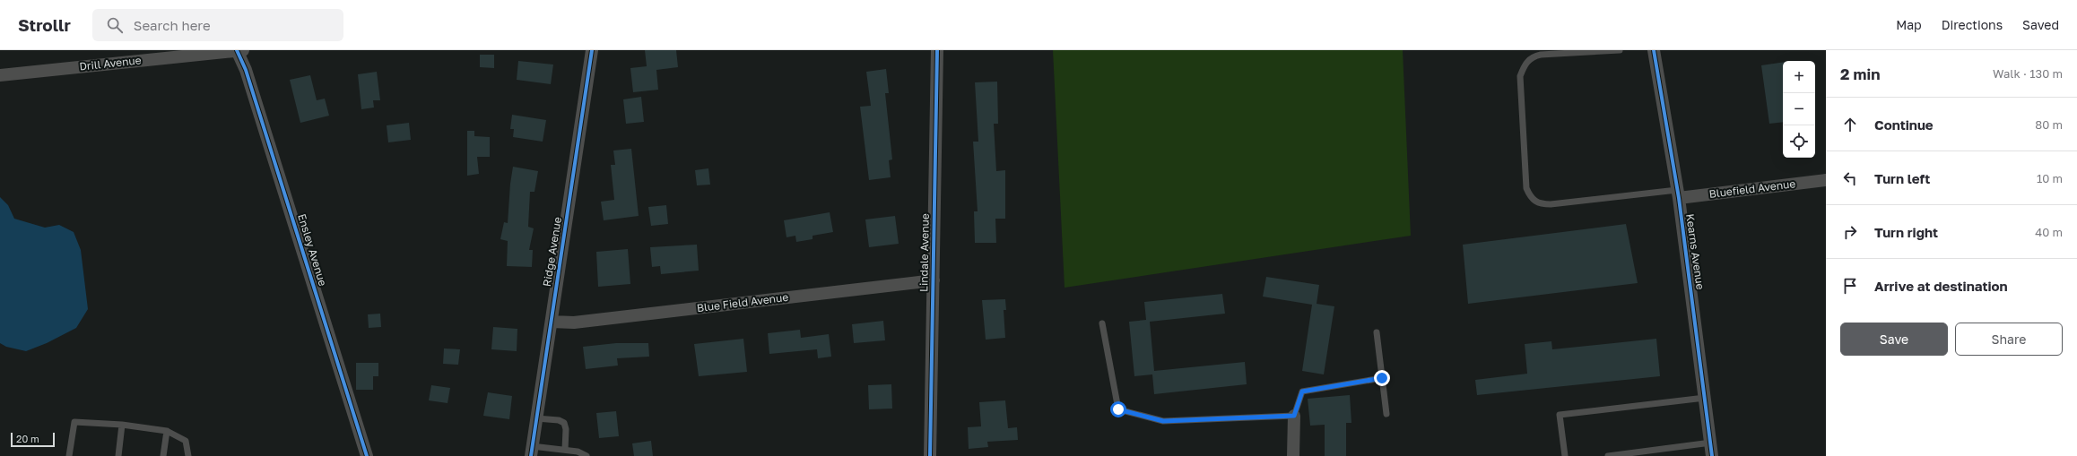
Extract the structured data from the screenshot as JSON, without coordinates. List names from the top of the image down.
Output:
{
  "streets": {
    "street": [
      "Drill Avenue",
      "Bluefield Avenue",
      "Ensley Avenue",
      "Ridge Avenue",
      "Kearns Avenue",
      "Lindale Avenue",
      "Blue Field Avenue"
    ]
  },
  "crossings": [
    ["Drill Avenue", "Ensley Avenue"],
    ["Bluefield Avenue", "Kearns Avenue"],
    ["Ridge Avenue", "Blue Field Avenue"],
    ["Lindale Avenue", "Blue Field Avenue"]
  ],
  "scale_bar": "20 m",
  "page": {
    "header": "Strollr",
    "search": "Search here",
    "nav": ["Map", "Directions", "Saved"],
    "heading": ["2 min", "Walk · 130 m"],
    "map_buttons": ["+", "−"],
    "list": [
      ["Continue", "80 m"],
      ["Turn left", "10 m"],
      ["Turn right", "40 m"],
      "Arrive at destination"
    ],
    "buttons": ["Save", "Share"],
    "scale": "20 m"
  }
}
